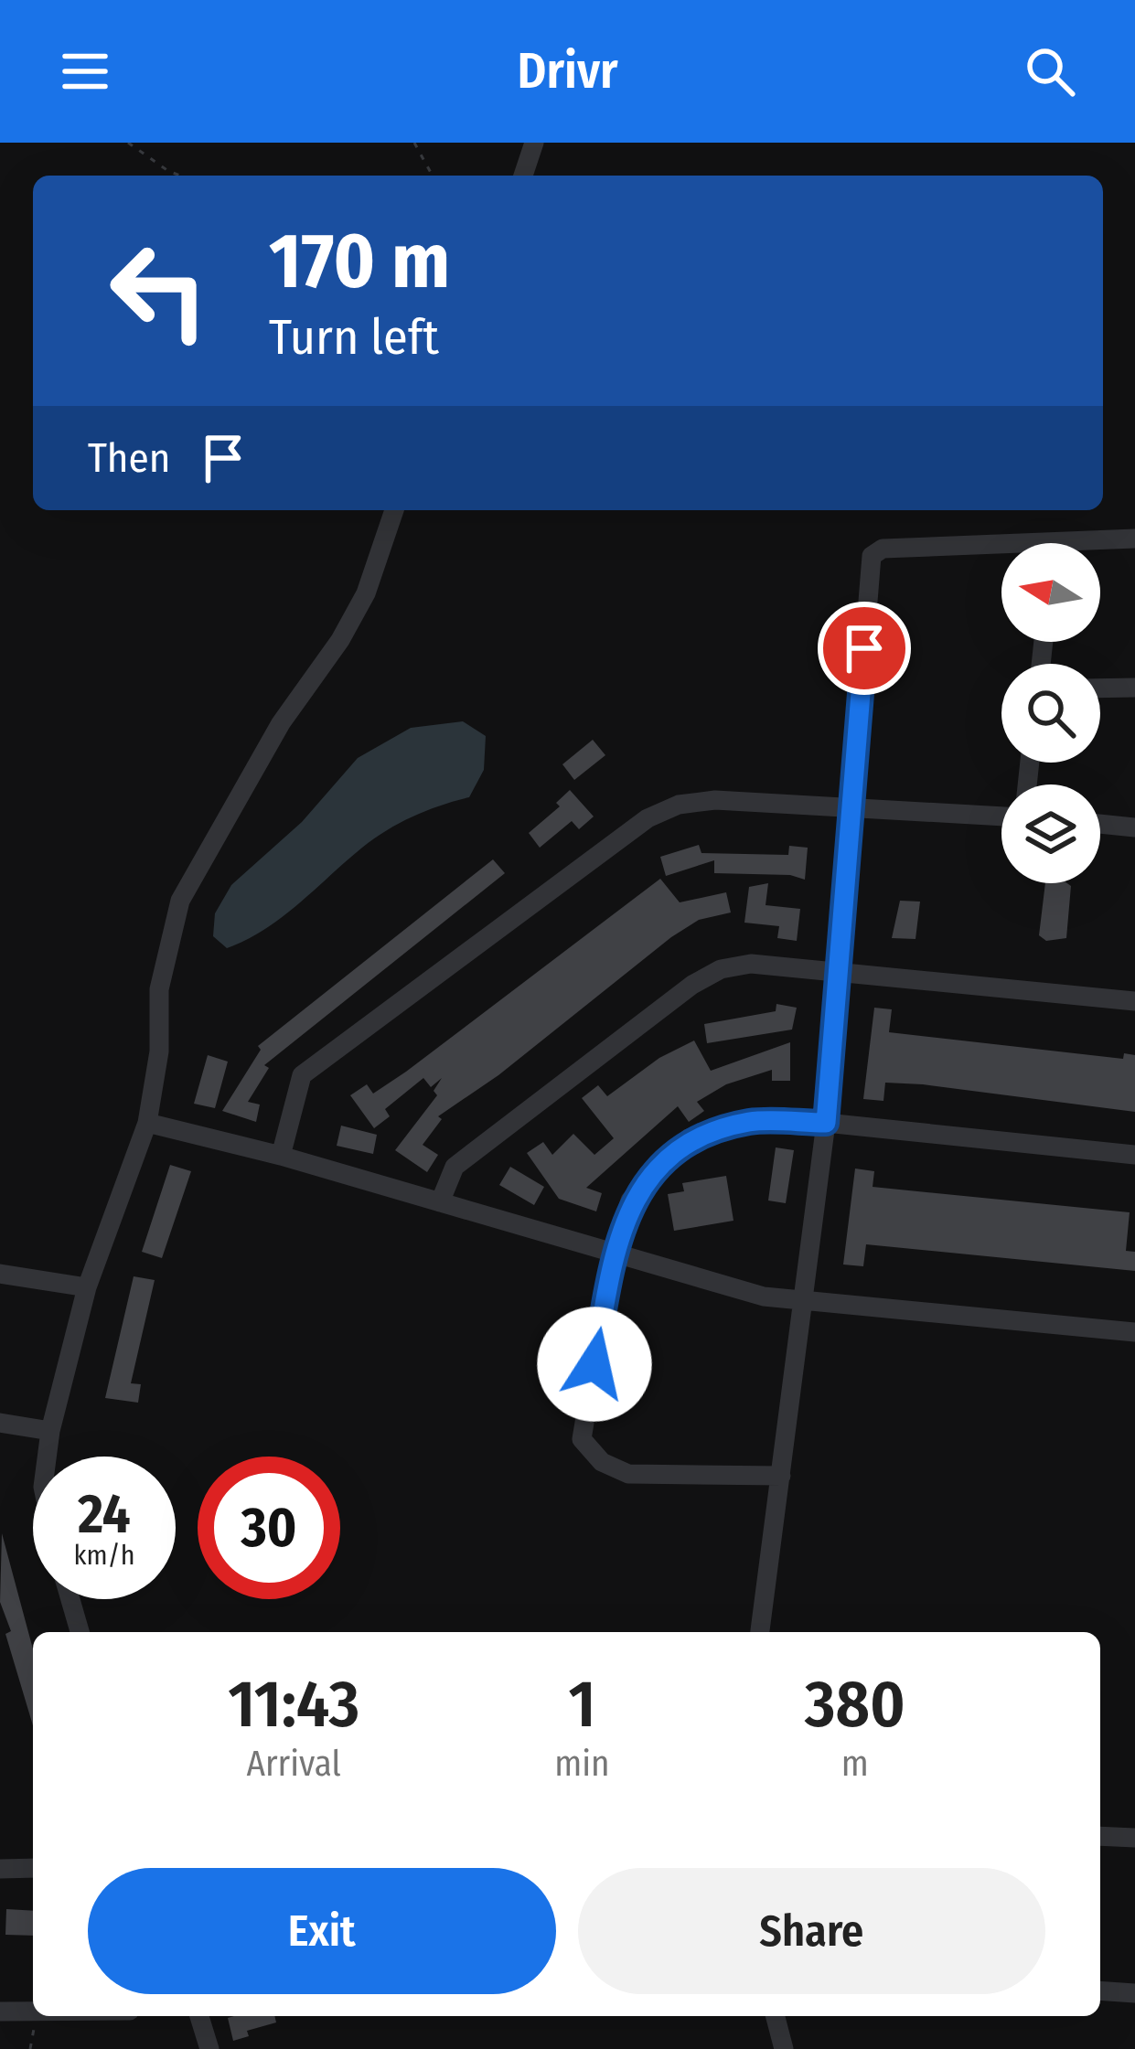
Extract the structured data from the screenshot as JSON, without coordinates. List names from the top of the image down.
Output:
{
  "north": "left",
  "page": {
    "header": "Drivr",
    "turn": ["170 m", "Turn left"],
    "then": "Then",
    "speed": "24 km/h",
    "limit": "30",
    "eta": [
      "11:43",
      "Arrival",
      "1",
      "min",
      "380",
      "m"
    ],
    "buttons": ["Exit", "Share"]
  }
}
